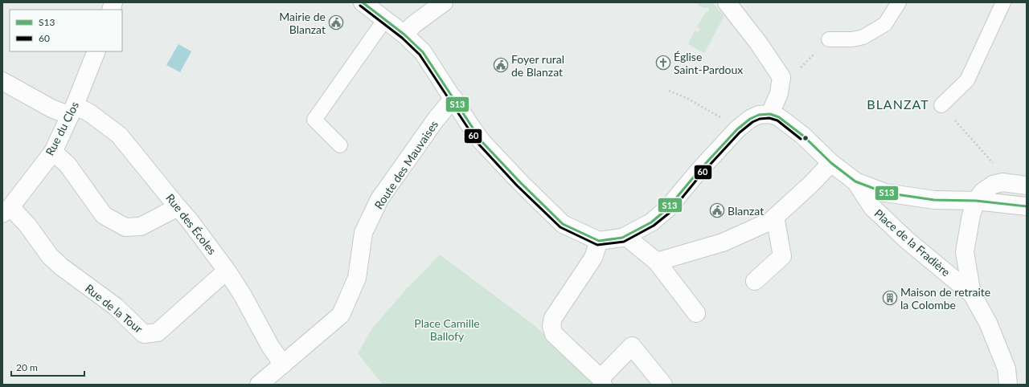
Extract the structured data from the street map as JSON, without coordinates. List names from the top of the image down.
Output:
{
  "streets": {
    "street": [
      "Rue du Clos",
      "Route des Mauvaises",
      "Rue des Écoles",
      "Place de la Fradière",
      "Rue de la Tour"
    ]
  },
  "crossings": [
    ["Rue du Clos", "Rue des Écoles"],
    ["Rue du Clos", "Rue de la Tour"],
    ["Route des Mauvaises", "Rue des Écoles"],
    ["Rue des Écoles", "Rue de la Tour"]
  ],
  "districts": ["BLANZAT"],
  "parks": ["Place Camille Ballofy"],
  "places": {
    "public building": ["Mairie de Blanzat", "Foyer rural de Blanzat", "Blanzat"],
    "church": ["Église Saint-Pardoux"],
    "building": ["Maison de retraite la Colombe"]
  },
  "lines": ["transit line S13", "transit line 60"],
  "legend": ["S13", "60"],
  "scale_bar": "20 m"
}
